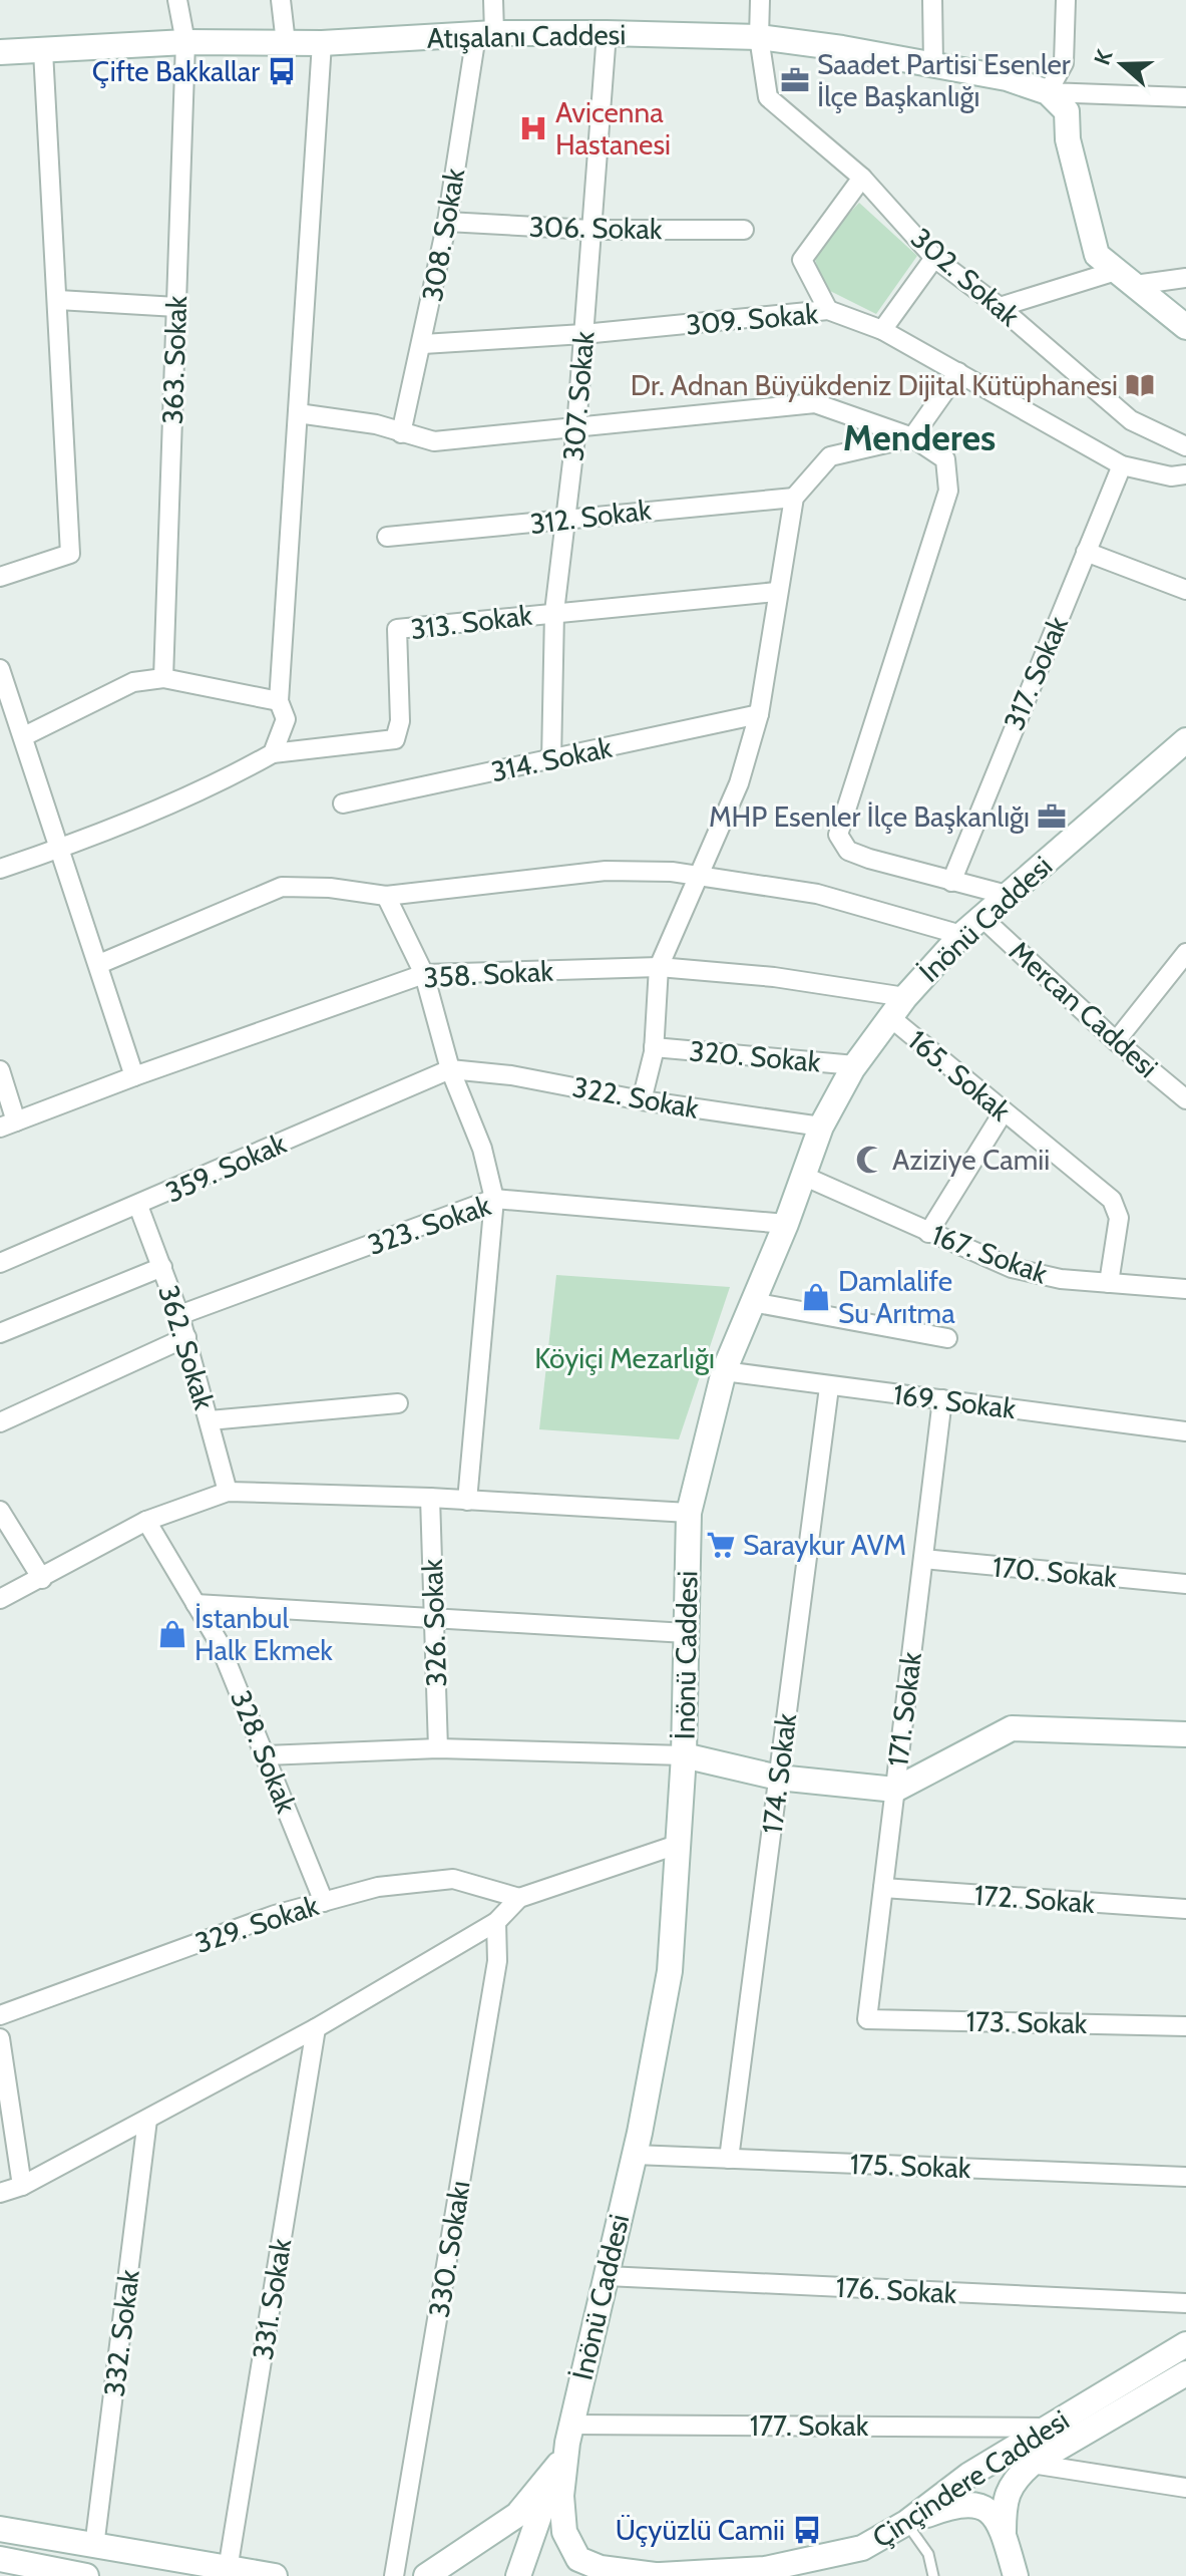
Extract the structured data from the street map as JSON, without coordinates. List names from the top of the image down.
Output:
{
  "streets": {
    "main road": ["Atışalanı Caddesi", "İnönü Caddesi", "Çinçindere Caddesi"],
    "street": [
      "306. Sokak",
      "308. Sokak",
      "302. Sokak",
      "309. Sokak",
      "363. Sokak",
      "307. Sokak",
      "312. Sokak",
      "313. Sokak",
      "317. Sokak",
      "314. Sokak",
      "358. Sokak",
      "Mercan Caddesi",
      "320. Sokak",
      "165. Sokak",
      "322. Sokak",
      "359. Sokak",
      "323. Sokak",
      "167. Sokak",
      "362. Sokak",
      "169. Sokak",
      "170. Sokak",
      "326. Sokak",
      "171. Sokak",
      "328. Sokak",
      "174. Sokak",
      "172. Sokak",
      "329. Sokak",
      "173. Sokak",
      "175. Sokak",
      "330. Sokakı",
      "176. Sokak",
      "331. Sokak",
      "332. Sokak",
      "177. Sokak"
    ]
  },
  "crossings": [
    ["Atışalanı Caddesi", "308. Sokak"],
    ["Atışalanı Caddesi", "302. Sokak"],
    ["Atışalanı Caddesi", "363. Sokak"],
    ["Atışalanı Caddesi", "307. Sokak"],
    ["306. Sokak", "308. Sokak"],
    ["306. Sokak", "307. Sokak"],
    ["308. Sokak", "309. Sokak"],
    ["309. Sokak", "307. Sokak"],
    ["309. Sokak", "317. Sokak"],
    ["307. Sokak", "312. Sokak"],
    ["307. Sokak", "313. Sokak"],
    ["307. Sokak", "314. Sokak"],
    ["İnönü Caddesi", "358. Sokak"],
    ["İnönü Caddesi", "Mercan Caddesi"],
    ["İnönü Caddesi", "320. Sokak"],
    ["İnönü Caddesi", "165. Sokak"],
    ["İnönü Caddesi", "322. Sokak"],
    ["İnönü Caddesi", "323. Sokak"],
    ["İnönü Caddesi", "167. Sokak"],
    ["İnönü Caddesi", "169. Sokak"],
    ["İnönü Caddesi", "175. Sokak"],
    ["İnönü Caddesi", "176. Sokak"],
    ["İnönü Caddesi", "177. Sokak"],
    ["165. Sokak", "167. Sokak"],
    ["322. Sokak", "359. Sokak"],
    ["359. Sokak", "362. Sokak"],
    ["323. Sokak", "362. Sokak"],
    ["169. Sokak", "171. Sokak"],
    ["169. Sokak", "174. Sokak"],
    ["170. Sokak", "171. Sokak"],
    ["171. Sokak", "172. Sokak"],
    ["171. Sokak", "173. Sokak"],
    ["328. Sokak", "329. Sokak"],
    ["174. Sokak", "175. Sokak"],
    ["177. Sokak", "Çinçindere Caddesi"]
  ],
  "districts": ["Menderes"],
  "parks": ["Köyiçi Mezarlığı"],
  "places": {
    "bus stop": ["Çifte Bakkallar", "Üçyüzlü Camii"],
    "office": ["Saadet Partisi Esenler İlçe Başkanlığı", "MHP Esenler İlçe Başkanlığı"],
    "hospital": ["Avicenna Hastanesi"],
    "library": ["Dr. Adnan Büyükdeniz Dijital Kütüphanesi"],
    "mosque": ["Aziziye Camii"],
    "shop": ["Damlalife Su Arıtma", "İstanbul Halk Ekmek"],
    "supermarket": ["Saraykur AVM"]
  },
  "north": "left"
}
